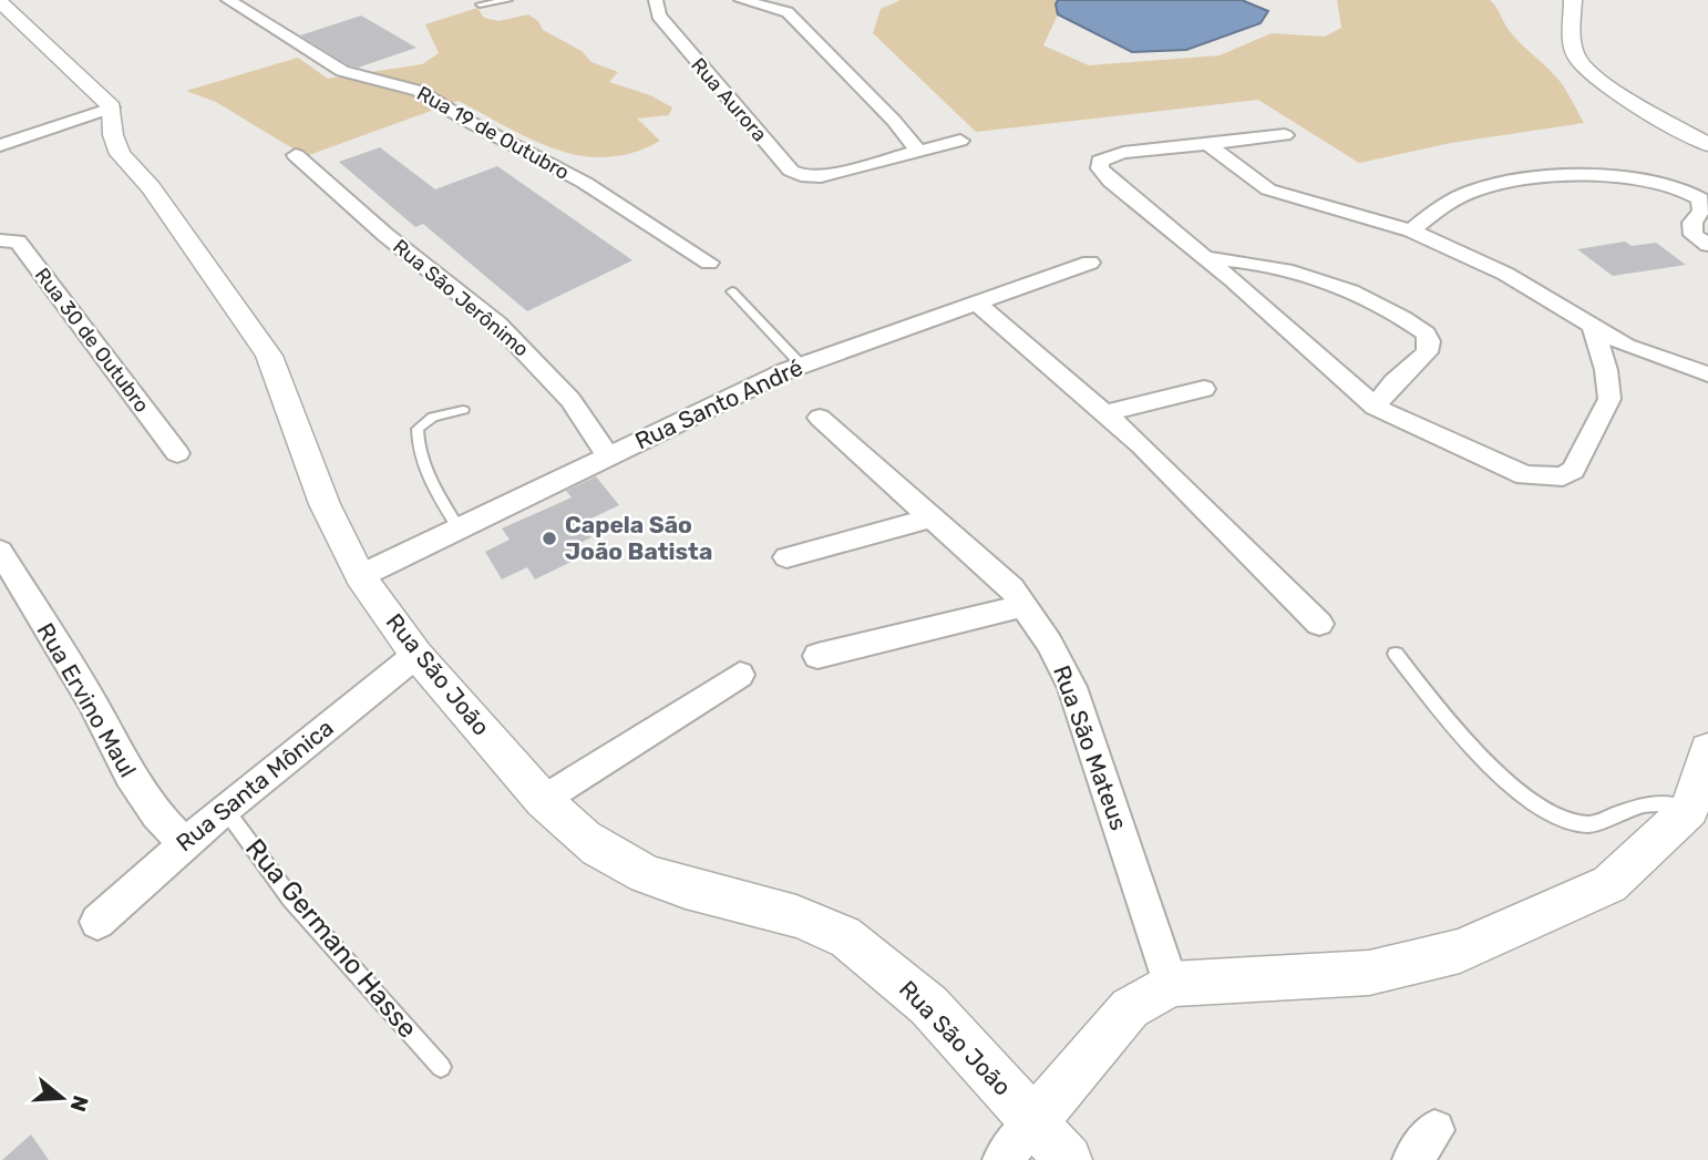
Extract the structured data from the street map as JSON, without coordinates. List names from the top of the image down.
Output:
{
  "streets": {
    "street": [
      "Rua Aurora",
      "Rua 19 de Outubro",
      "Rua São Jerônimo",
      "Rua 30 de Outubro",
      "Rua Santo André",
      "Rua São João",
      "Rua Ervino Maul",
      "Rua São Mateus",
      "Rua Santa Mônica"
    ],
    "lane": ["Rua Germano Hasse"]
  },
  "crossings": [
    ["Rua São Jerônimo", "Rua Santo André"],
    ["Rua Santo André", "Rua São João"],
    ["Rua São João", "Rua Santa Mônica"],
    ["Rua Ervino Maul", "Rua Santa Mônica"],
    ["Rua Santa Mônica", "Rua Germano Hasse"]
  ],
  "places": ["Capela São João Batista"],
  "north": "right"
}
